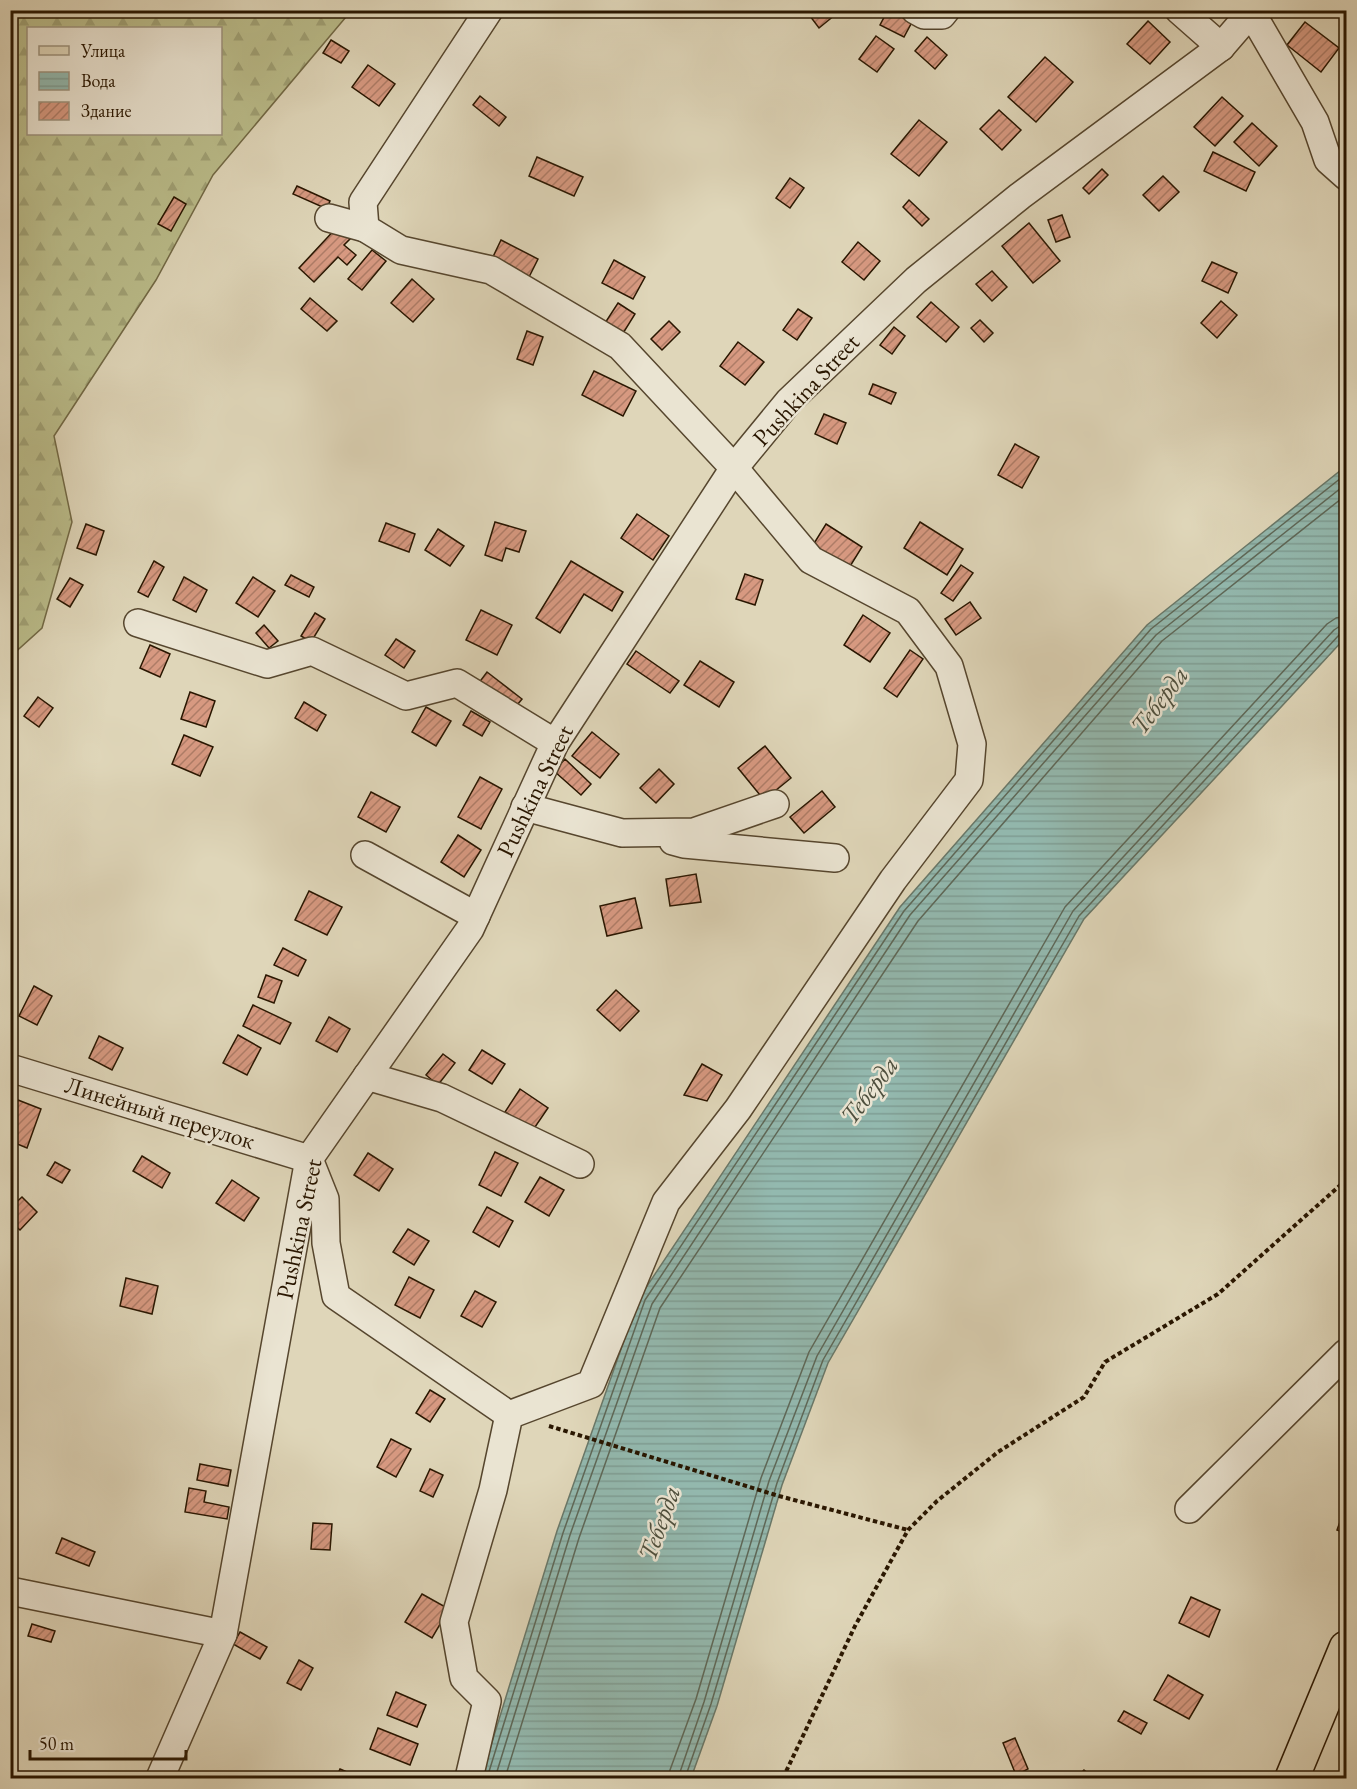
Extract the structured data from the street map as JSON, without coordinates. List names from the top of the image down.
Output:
{
  "streets": {
    "street": ["Pushkina Street", "Линейный переулок"]
  },
  "crossings": [
    ["Pushkina Street", "Линейный переулок"]
  ],
  "water": ["Теберда"],
  "legend": ["Улица", "Вода", "Здание"],
  "scale_bar": "50 m"
}
